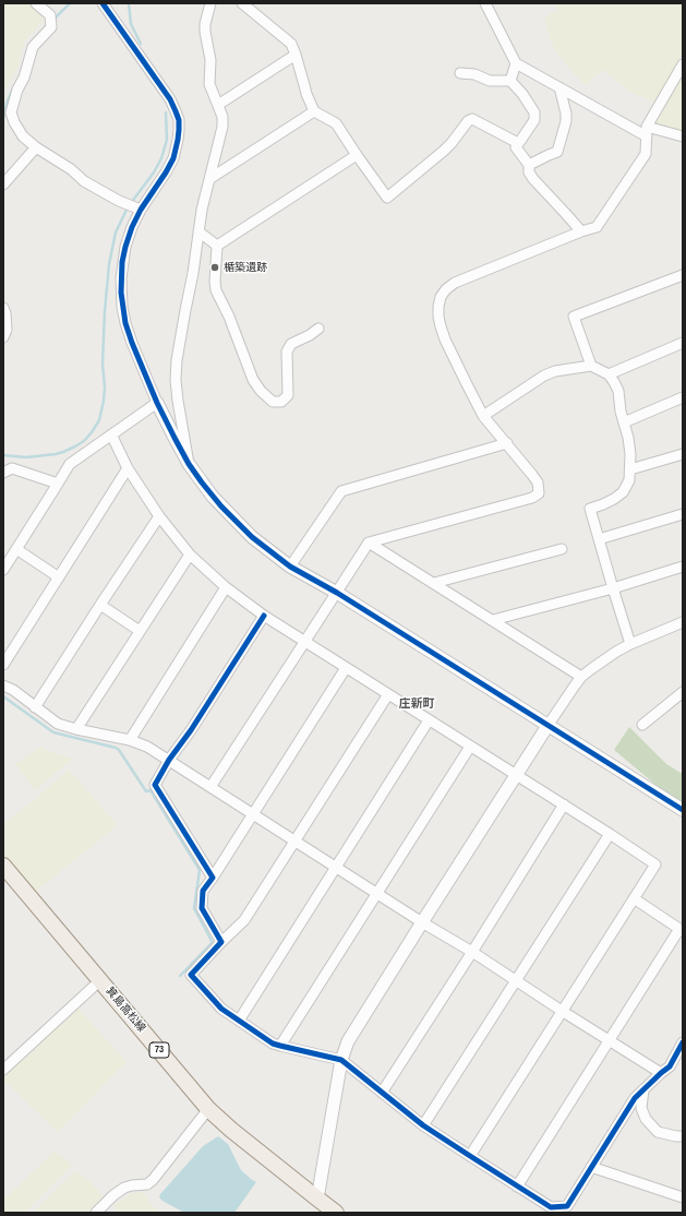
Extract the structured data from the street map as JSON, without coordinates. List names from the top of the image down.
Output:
{
  "streets": {
    "main road": ["箕島高松線", "73"]
  },
  "districts": ["庄新町"],
  "places": ["楯築遺跡"]
}
